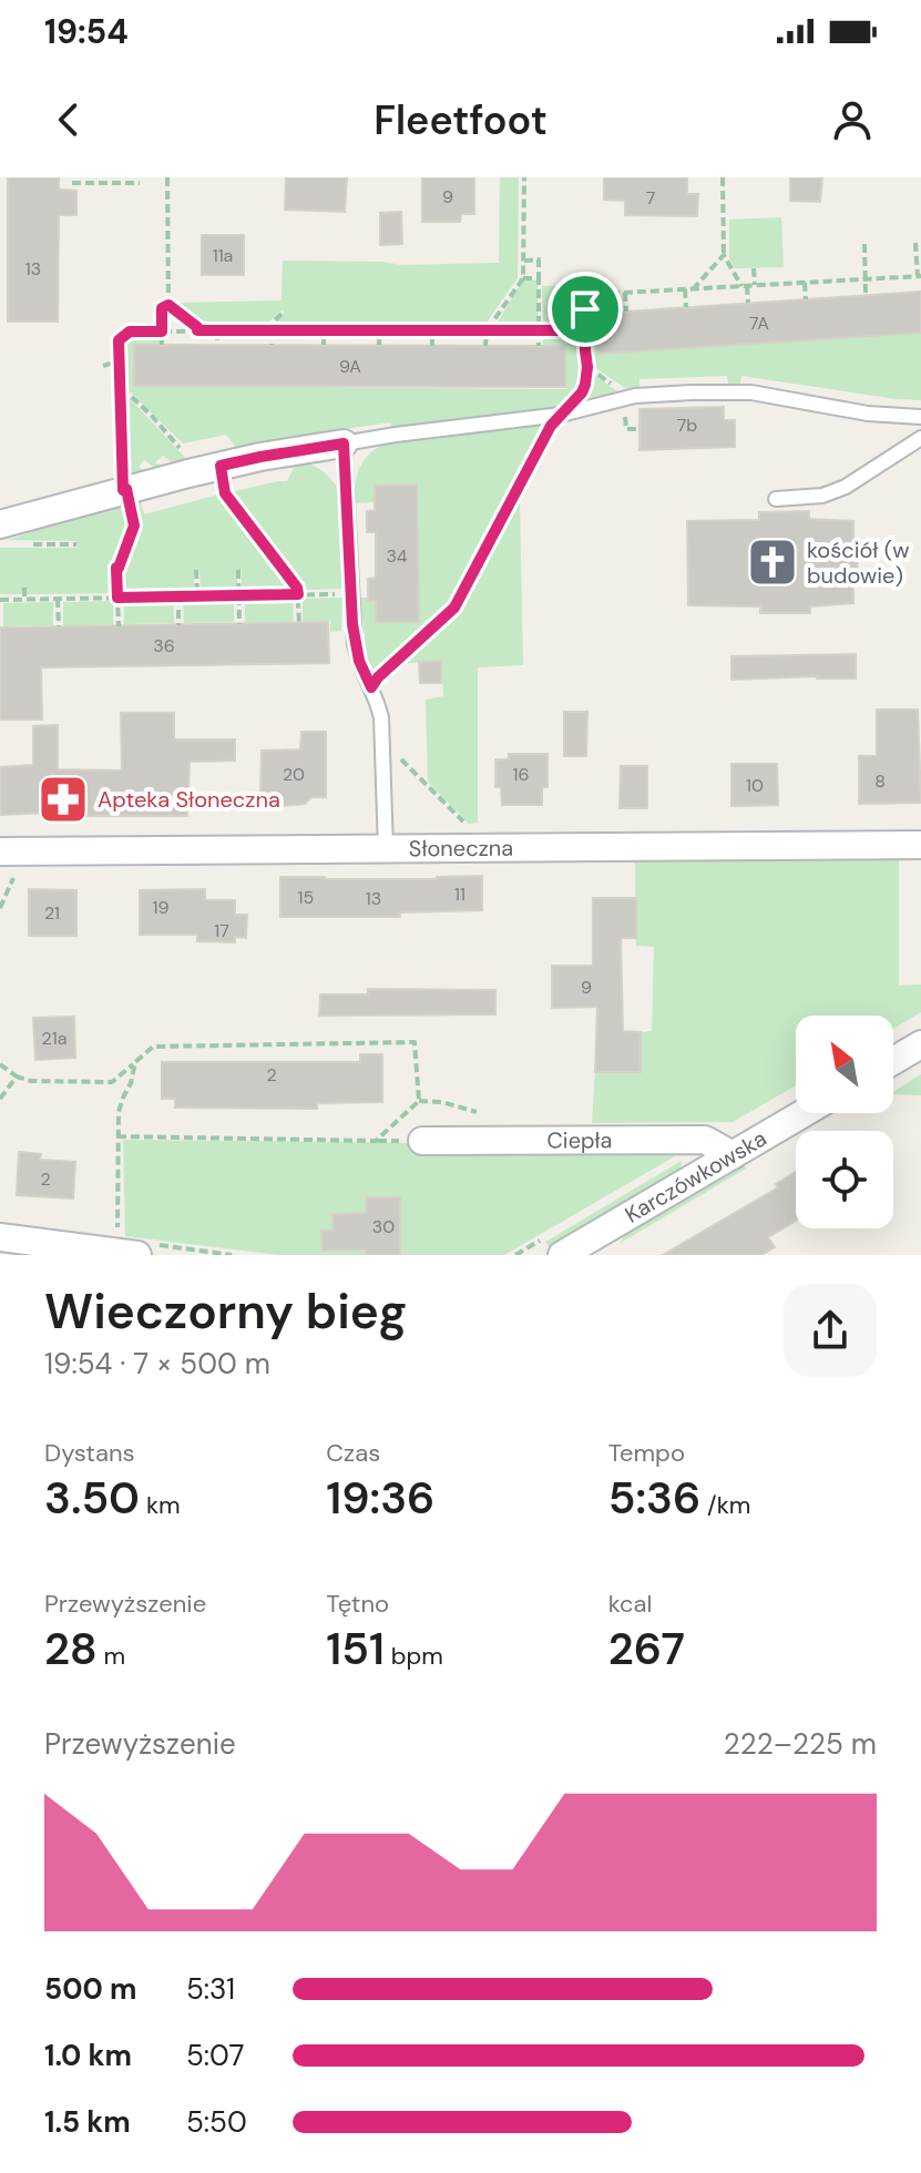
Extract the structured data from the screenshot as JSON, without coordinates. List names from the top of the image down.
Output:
{
  "streets": {
    "street": ["Słoneczna", "Ciepła", "Karczówkowska"]
  },
  "crossings": [
    ["Ciepła", "Karczówkowska"]
  ],
  "places": {
    "church": ["kościół (w budowie)"],
    "pharmacy": ["Apteka Słoneczna"]
  },
  "house_numbers": [
    "9",
    "7",
    "11a",
    "13",
    "7A",
    "9A",
    "7b",
    "34",
    "36",
    "20",
    "16",
    "8",
    "10",
    "11",
    "15",
    "13",
    "19",
    "21",
    "17",
    "9",
    "21a",
    "2",
    "2",
    "30"
  ],
  "north": "top left",
  "page": {
    "status": "19:54",
    "header": "Fleetfoot",
    "heading": ["Wieczorny bieg", "19:54 · 7 × 500 m"],
    "stats": [
      ["Dystans", "3.50 km"],
      ["Czas", "19:36"],
      ["Tempo", "5:36 /km"],
      ["Przewyższenie", "28 m"],
      ["Tętno", "151 bpm"],
      ["kcal", "267"]
    ],
    "chart": ["Przewyższenie", "222–225 m"],
    "list": [
      {
        "name": "500 m",
        "note": "5:31"
      },
      {
        "name": "1.0 km",
        "note": "5:07"
      },
      {
        "name": "1.5 km",
        "note": "5:50"
      }
    ]
  }
}
